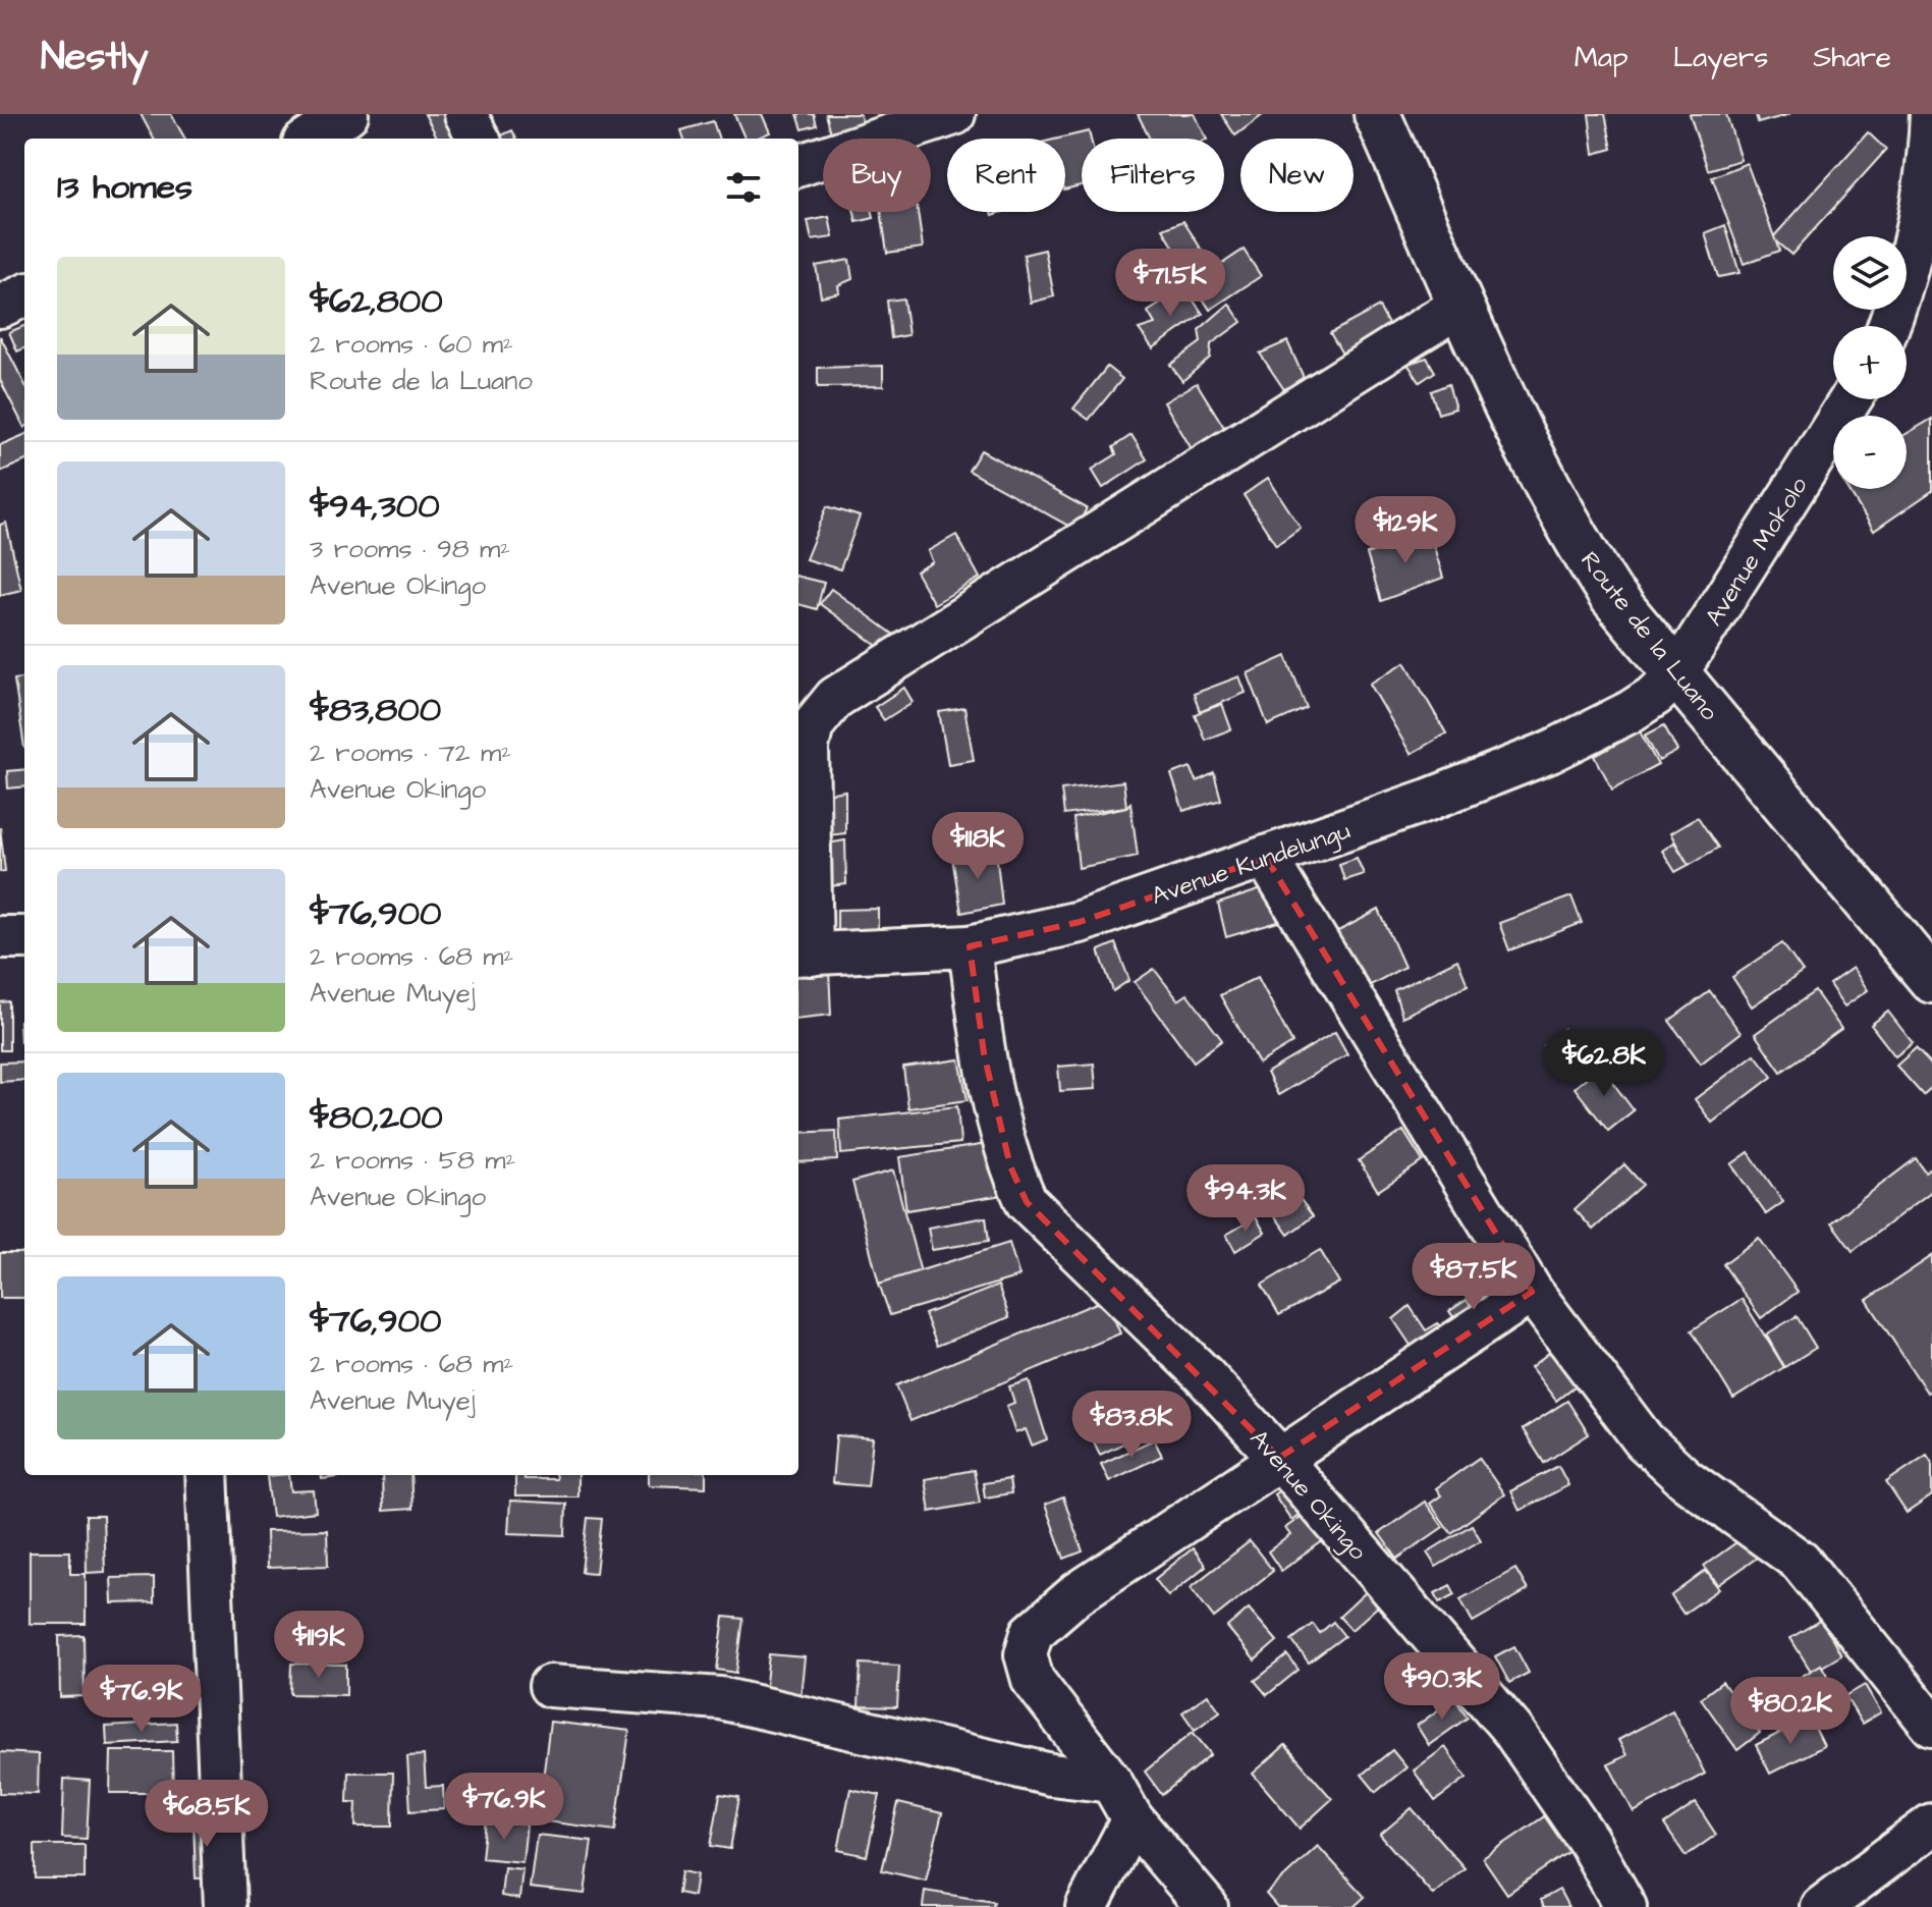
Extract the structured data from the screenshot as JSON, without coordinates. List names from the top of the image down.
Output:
{
  "streets": {
    "street": [
      "Avenue Mokolo",
      "Route de la Luano",
      "Avenue Kundelungu",
      "Avenue Okingo"
    ]
  },
  "crossings": [
    ["Avenue Mokolo", "Route de la Luano"],
    ["Avenue Mokolo", "Avenue Kundelungu"],
    ["Route de la Luano", "Avenue Kundelungu"],
    ["Avenue Kundelungu", "Avenue Okingo"]
  ],
  "page": {
    "header": "Nestly",
    "nav": ["Map", "Layers", "Share"],
    "chip": [
      "Buy",
      "Rent",
      "Filters",
      "New"
    ],
    "heading": "13 homes",
    "map_buttons": ["+", "−"],
    "list": [
      {
        "name": "$62,800",
        "note": "2 rooms · 60 m² · Route de la Luano"
      },
      {
        "name": "$94,300",
        "note": "3 rooms · 98 m² · Avenue Okingo"
      },
      {
        "name": "$83,800",
        "note": "2 rooms · 72 m² · Avenue Okingo"
      },
      {
        "name": "$76,900",
        "note": "2 rooms · 68 m² · Avenue Muyej"
      },
      {
        "name": "$80,200",
        "note": "2 rooms · 58 m² · Avenue Okingo"
      },
      {
        "name": "$76,900",
        "note": "2 rooms · 68 m² · Avenue Muyej"
      }
    ],
    "price": [
      "$71.5K",
      "$129K",
      "$118K",
      "$62.8K",
      "$94.3K",
      "$87.5K",
      "$83.8K",
      "$119K",
      "$90.3K",
      "$76.9K",
      "$80.2K",
      "$76.9K",
      "$68.5K"
    ]
  }
}
